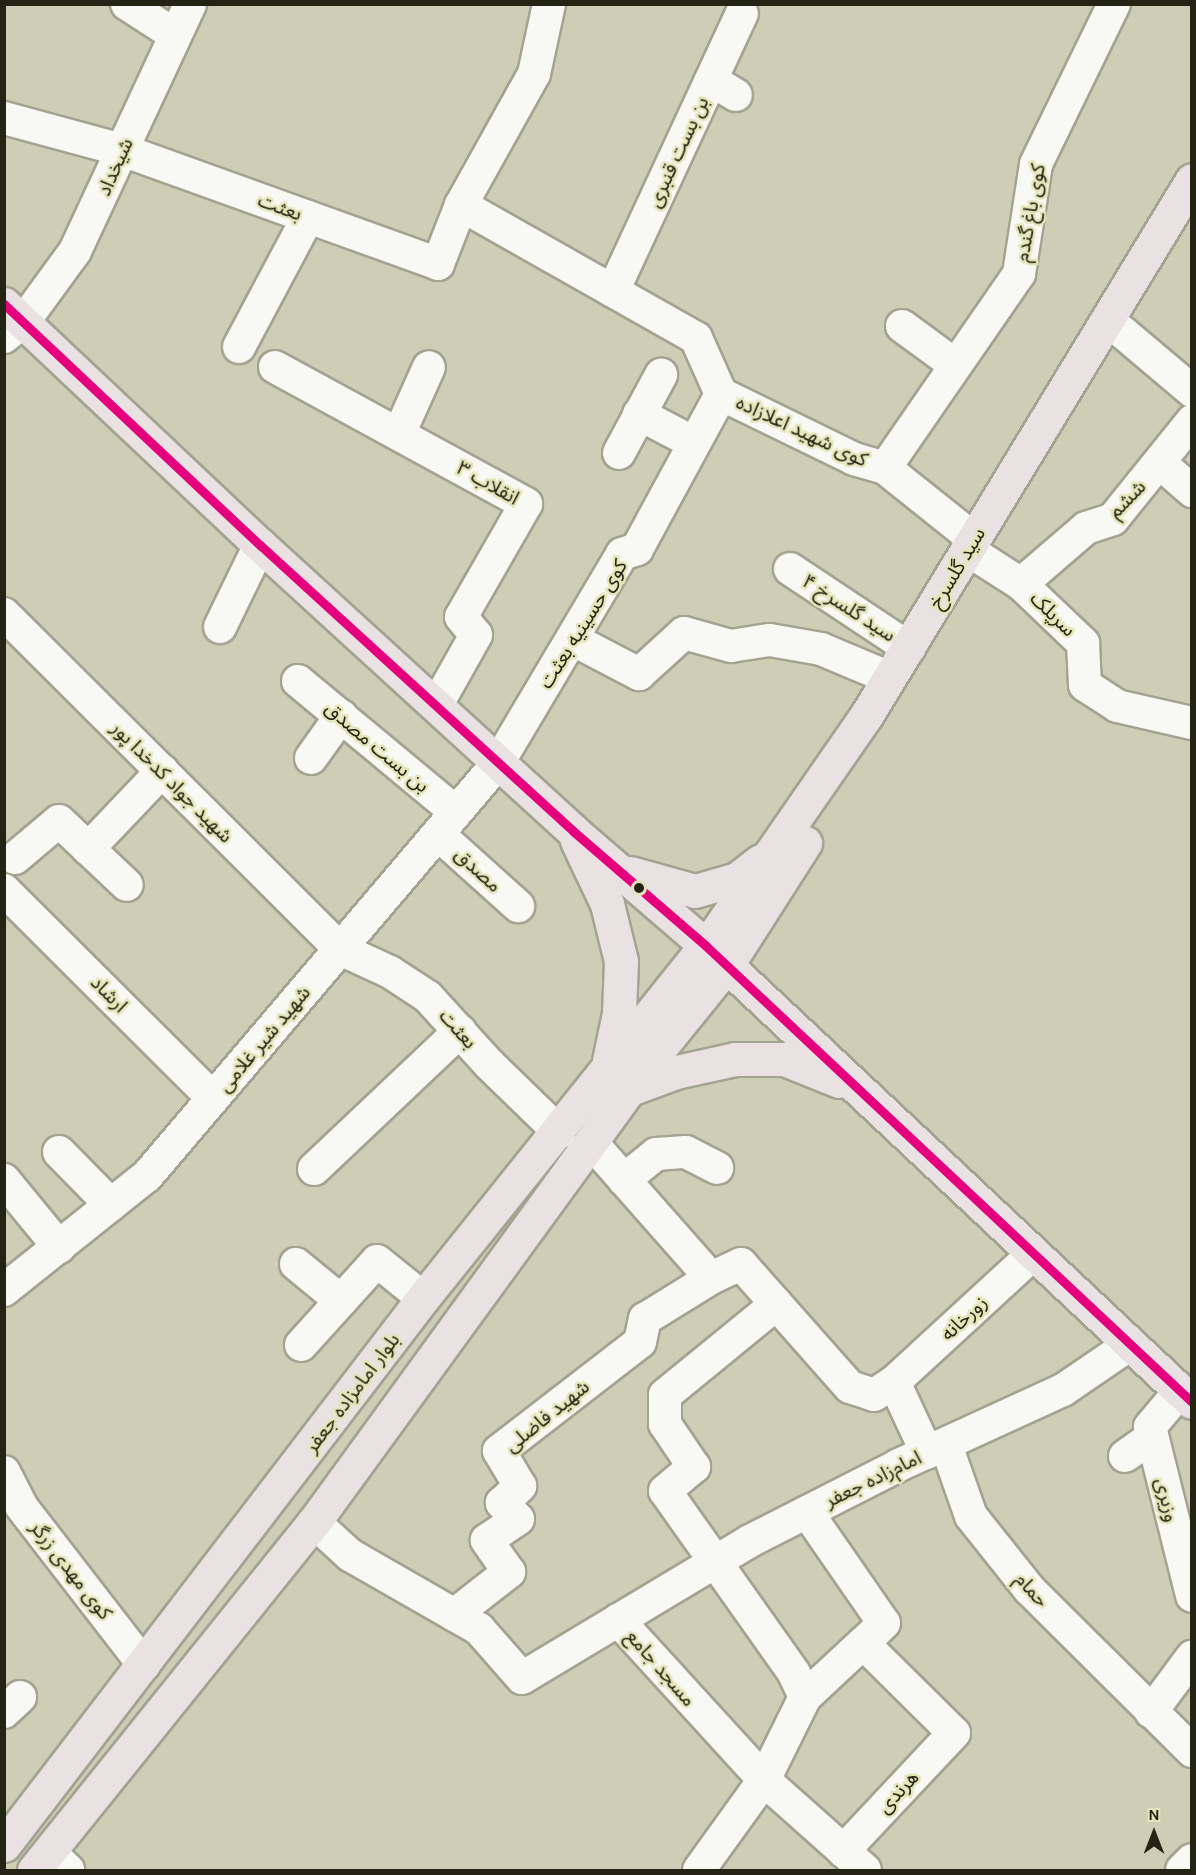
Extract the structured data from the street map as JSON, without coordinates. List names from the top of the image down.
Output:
{
  "streets": {
    "main road": ["سید گلسرخ", "بلوار امامزاده جعفر"],
    "street": [
      "بن بست قنبری",
      "شیخداد",
      "بعثت",
      "کوی باغ گندم",
      "کوی شهید اعلازاده",
      "انقلاب ۳",
      "ششم",
      "سید گلسرخ ۴",
      "سرپلک",
      "کوی حسینیه بعثت",
      "بن بست مصدق",
      "شهید جواد کدخدا پور",
      "مصدق",
      "ارشاد",
      "شهید شیر غلامی",
      "زورخانه",
      "شهید فاضلی",
      "امام‌زاده جعفر",
      "وزیری",
      "کوی مهدی زرگر",
      "حمام",
      "مسجد جامع",
      "هرندی"
    ]
  },
  "crossings": [
    ["بن بست قنبری", "کوی شهید اعلازاده"],
    ["شیخداد", "بعثت"],
    ["بعثت", "کوی شهید اعلازاده"],
    ["بعثت", "شهید جواد کدخدا پور"],
    ["بعثت", "شهید شیر غلامی"],
    ["بعثت", "بلوار امامزاده جعفر"],
    ["کوی باغ گندم", "کوی شهید اعلازاده"],
    ["کوی شهید اعلازاده", "سید گلسرخ"],
    ["کوی شهید اعلازاده", "سرپلک"],
    ["کوی شهید اعلازاده", "کوی حسینیه بعثت"],
    ["ششم", "سرپلک"],
    ["سید گلسرخ", "سید گلسرخ ۴"],
    ["سید گلسرخ", "سرپلک"],
    ["سید گلسرخ", "بلوار امامزاده جعفر"],
    ["کوی حسینیه بعثت", "شهید شیر غلامی"],
    ["بن بست مصدق", "مصدق"],
    ["بن بست مصدق", "شهید شیر غلامی"],
    ["شهید جواد کدخدا پور", "شهید شیر غلامی"],
    ["مصدق", "شهید شیر غلامی"],
    ["ارشاد", "شهید شیر غلامی"],
    ["زورخانه", "شهید فاضلی"],
    ["زورخانه", "حمام"],
    ["بلوار امامزاده جعفر", "کوی مهدی زرگر"],
    ["بلوار امامزاده جعفر", "مسجد جامع"],
    ["شهید فاضلی", "مسجد جامع"],
    ["امام‌زاده جعفر", "حمام"],
    ["امام‌زاده جعفر", "مسجد جامع"],
    ["مسجد جامع", "هرندی"]
  ],
  "north": "top"
}
